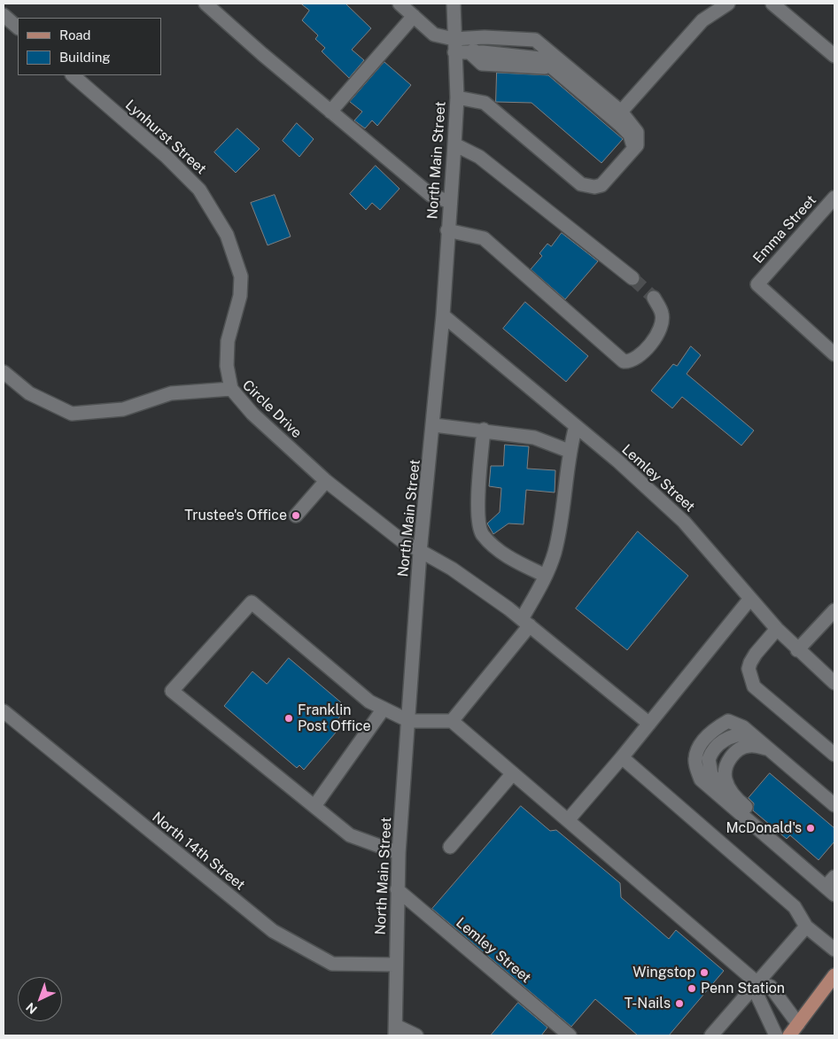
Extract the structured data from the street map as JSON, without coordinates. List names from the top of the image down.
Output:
{
  "streets": {
    "street": [
      "Lynhurst Street",
      "North Main Street",
      "Emma Street",
      "Circle Drive",
      "Lemley Street",
      "North 14th Street"
    ]
  },
  "crossings": [
    ["Lynhurst Street", "Circle Drive"],
    ["North Main Street", "Circle Drive"],
    ["North Main Street", "Lemley Street"],
    ["North Main Street", "North 14th Street"]
  ],
  "places": [
    "Trustee's Office",
    "Franklin Post Office",
    "McDonald's",
    "Wingstop",
    "Penn Station",
    "T-Nails"
  ],
  "legend": ["Road", "Building"],
  "north": "bottom left"
}
